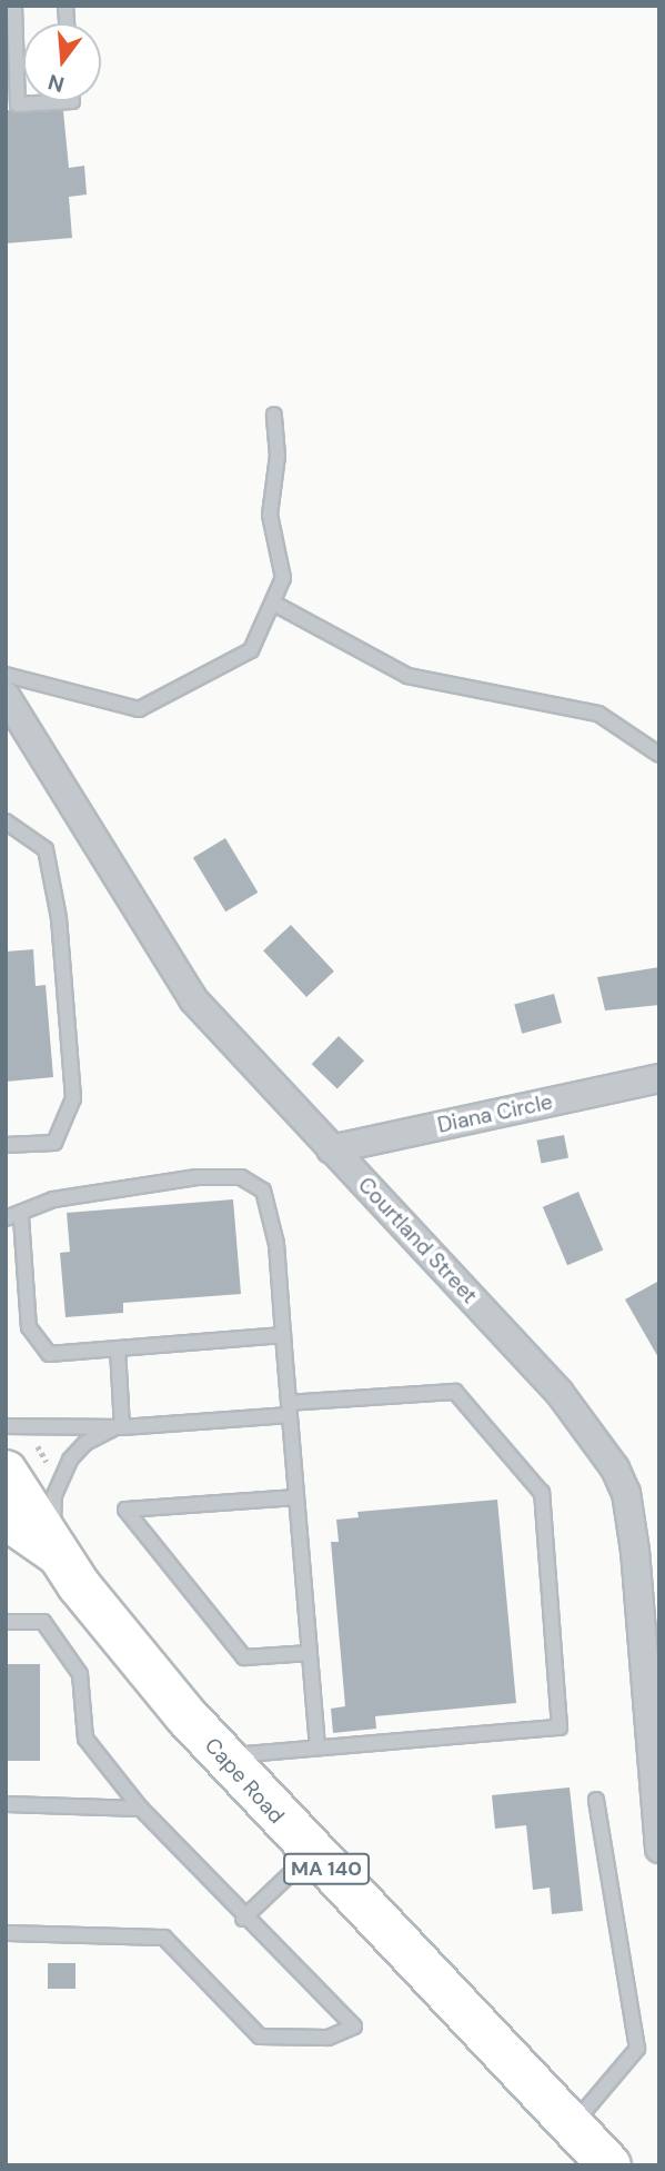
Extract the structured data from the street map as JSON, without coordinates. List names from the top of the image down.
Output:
{
  "streets": {
    "main road": ["Cape Road", "MA 140"],
    "street": ["Diana Circle", "Courtland Street"]
  },
  "crossings": [
    ["Diana Circle", "Courtland Street"]
  ],
  "north": "bottom"
}
